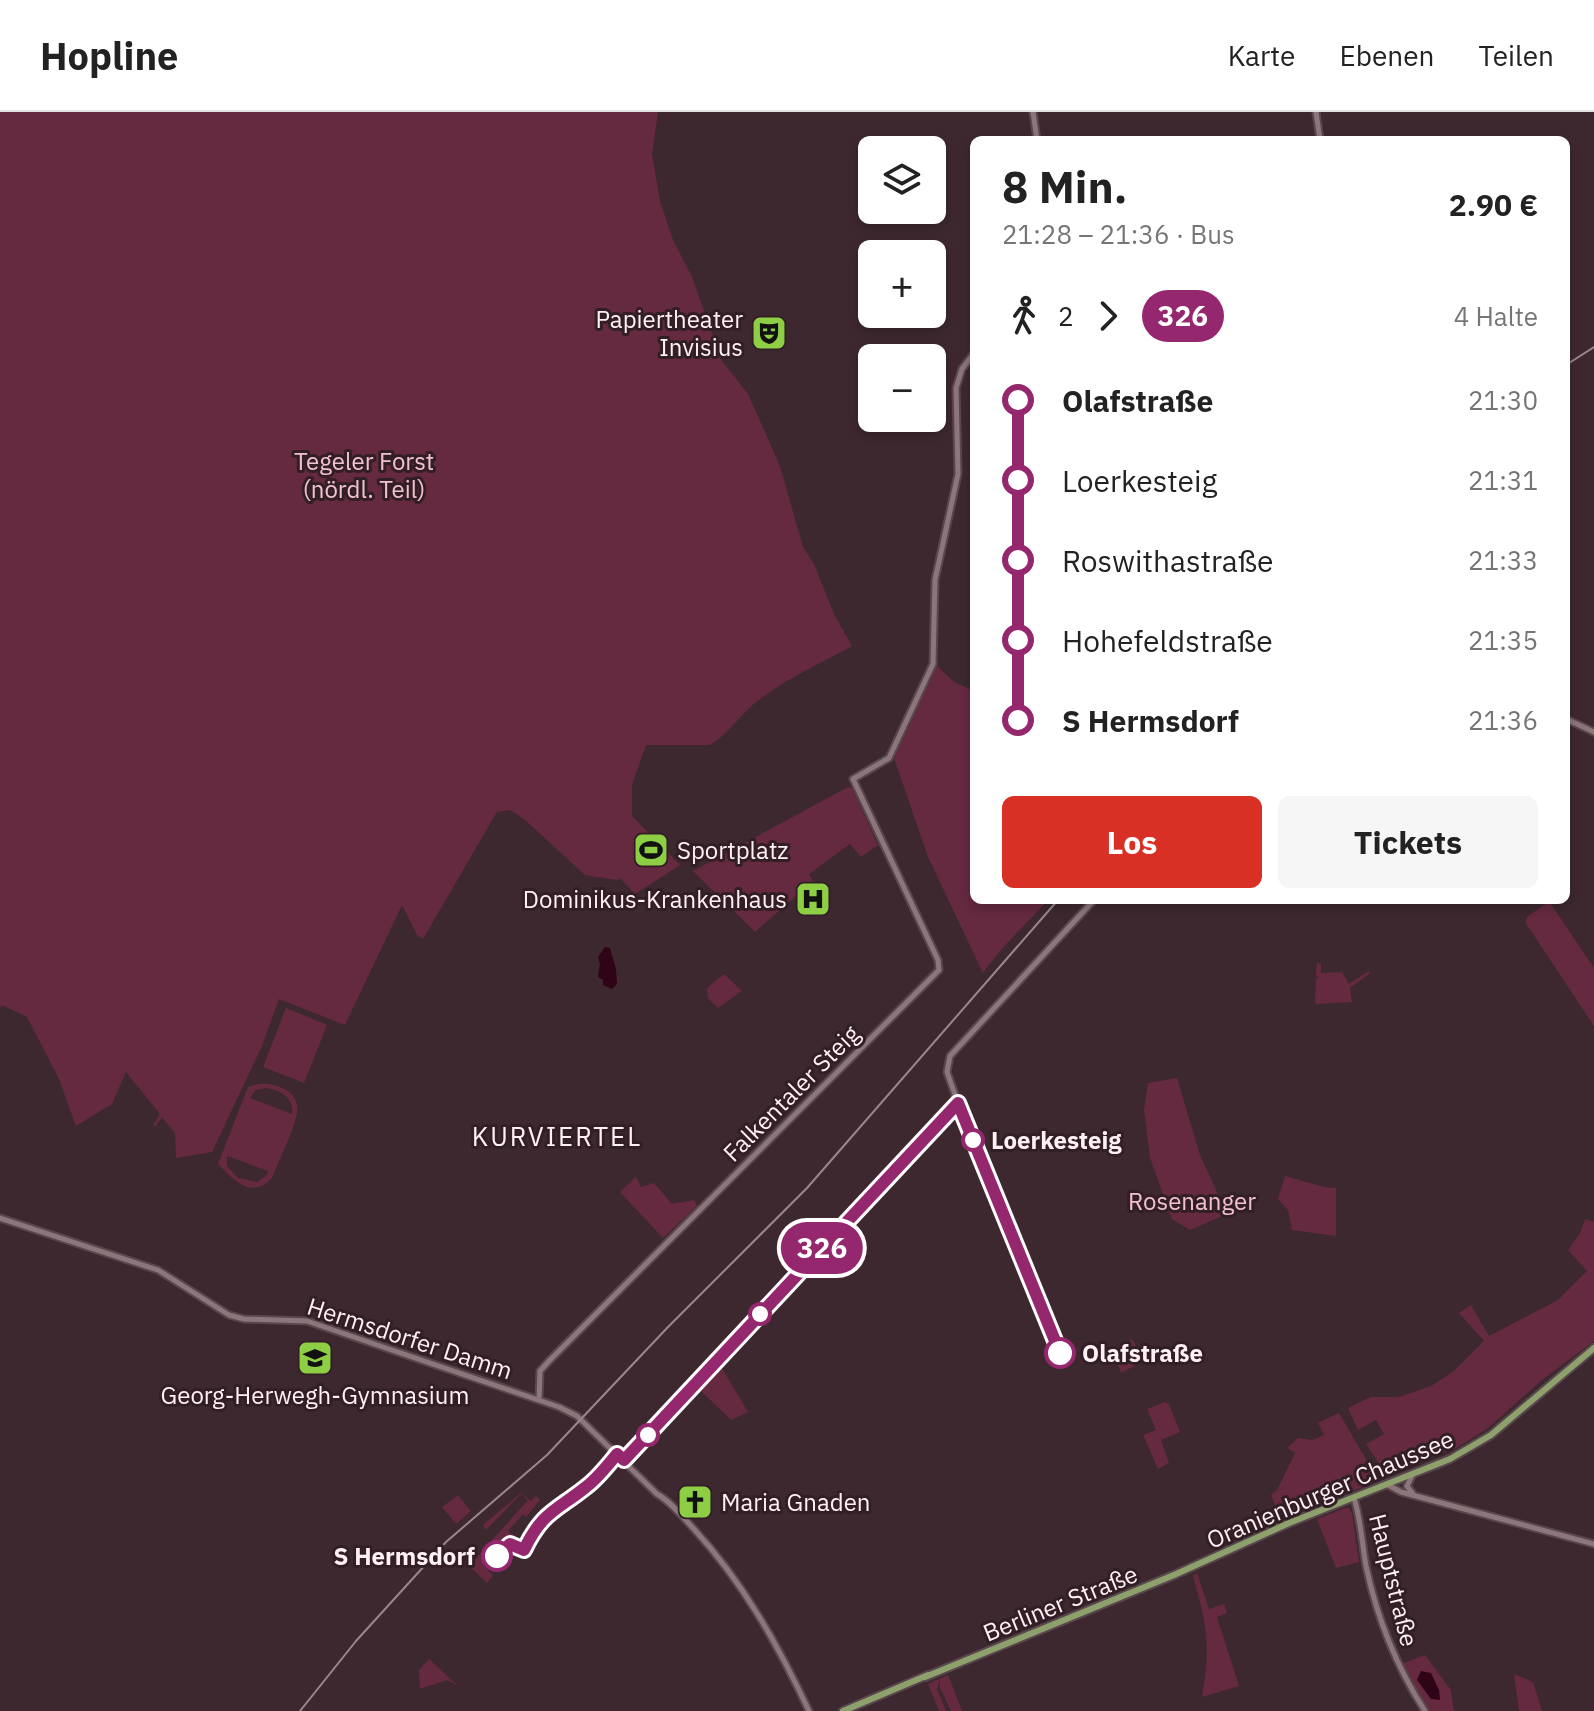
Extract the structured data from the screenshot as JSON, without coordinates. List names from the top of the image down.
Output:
{
  "streets": {
    "main road": ["Oranienburger Chaussee", "Berliner Straße"],
    "street": ["Falkentaler Steig", "Hermsdorfer Damm", "Hauptstraße"]
  },
  "crossings": [
    ["Falkentaler Steig", "Hermsdorfer Damm"],
    ["Oranienburger Chaussee", "Hauptstraße"],
    ["Oranienburger Chaussee", "Berliner Straße"]
  ],
  "districts": ["KURVIERTEL"],
  "parks": ["Tegeler Forst (nördl. Teil)", "Rosenanger"],
  "places": {
    "theatre": ["Papiertheater Invisius"],
    "sports": ["Sportplatz"],
    "hospital": ["Dominikus-Krankenhaus"],
    "other": ["Loerkesteig", "Olafstraße", "S Hermsdorf"],
    "school or university": ["Georg-Herwegh-Gymnasium"],
    "church": ["Maria Gnaden"]
  },
  "lines": ["bus line 326"],
  "page": {
    "header": "Hopline",
    "nav": ["Karte", "Ebenen", "Teilen"],
    "on_map": "326",
    "map_buttons": ["+", "−"],
    "heading": ["8 Min.", "21:28 – 21:36 · Bus", "2.90 €"],
    "legs": ["2", "326", "4 Halte"],
    "list": [
      {
        "name": "Olafstraße",
        "value": "21:30"
      },
      {
        "name": "Loerkesteig",
        "value": "21:31"
      },
      {
        "name": "Roswithastraße",
        "value": "21:33"
      },
      {
        "name": "Hohefeldstraße",
        "value": "21:35"
      },
      {
        "name": "S Hermsdorf",
        "value": "21:36"
      }
    ],
    "buttons": ["Los", "Tickets"]
  }
}
